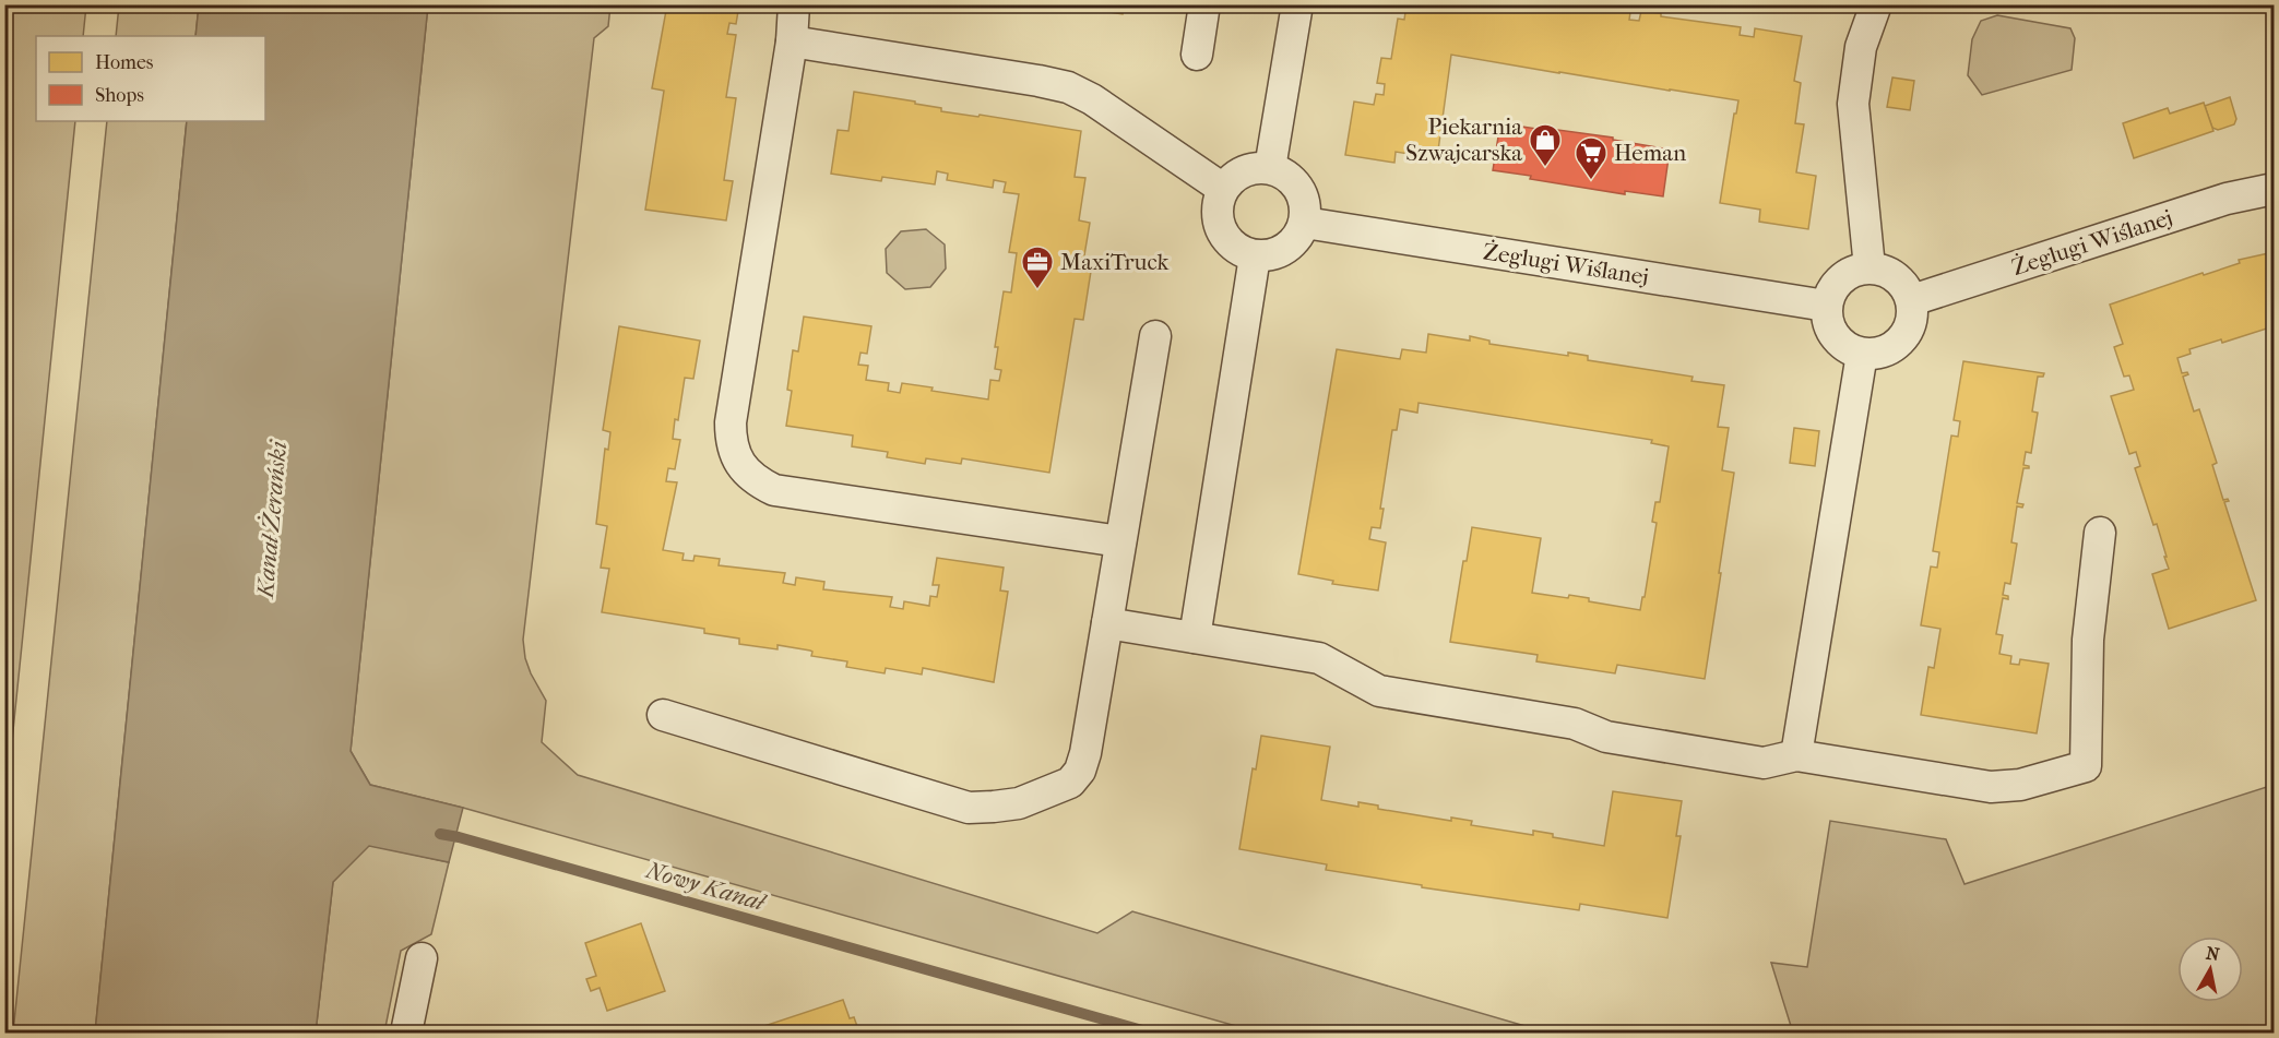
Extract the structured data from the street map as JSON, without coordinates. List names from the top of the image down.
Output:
{
  "streets": {
    "street": ["Żeglugi Wiślanej"]
  },
  "water": ["Kanał Żerański", "Nowy Kanał"],
  "places": {
    "shop": ["Piekarnia Szwajcarska"],
    "supermarket": ["Heman"],
    "office": ["MaxiTruck"]
  },
  "legend": ["Homes", "Shops"],
  "north": "top"
}
